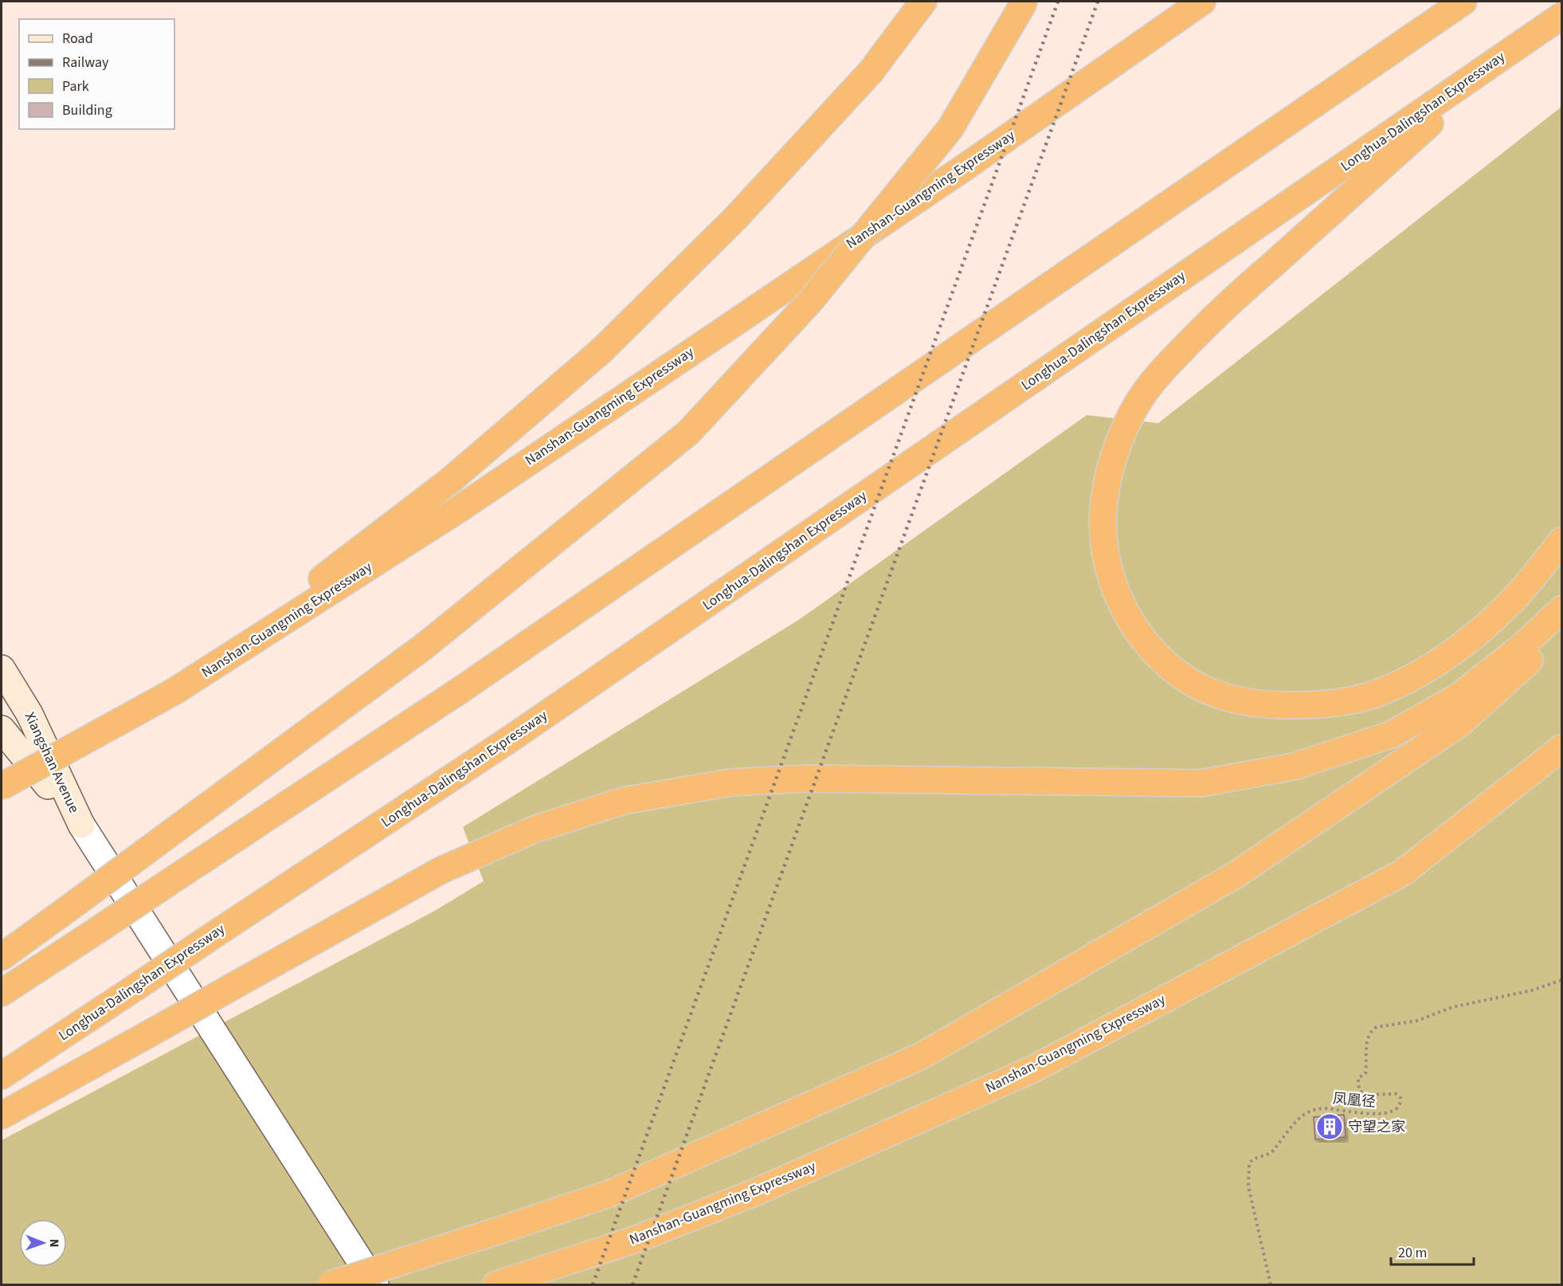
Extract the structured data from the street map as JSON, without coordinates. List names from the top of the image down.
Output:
{
  "streets": {
    "highway": ["Longhua-Dalingshan Expressway", "Nanshan-Guangming Expressway"],
    "street": ["Xiangshan Avenue"],
    "path": ["凤凰径"]
  },
  "places": {
    "building": ["守望之家"]
  },
  "legend": [
    "Road",
    "Railway",
    "Park",
    "Building"
  ],
  "scale_bar": "20 m",
  "north": "right"
}
